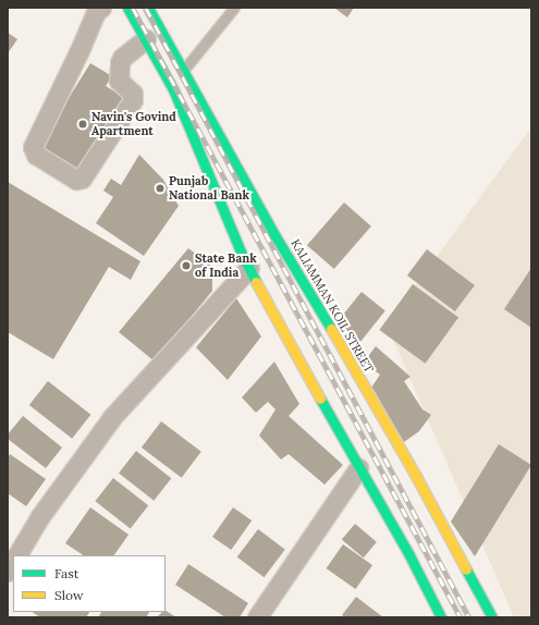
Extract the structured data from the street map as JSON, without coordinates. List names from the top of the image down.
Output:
{
  "streets": {
    "main road": ["KALIAMMAN KOIL STREET"]
  },
  "places": ["Navin's Govind Apartment", "Punjab National Bank", "State Bank of India"],
  "legend": ["Fast", "Slow"]
}
